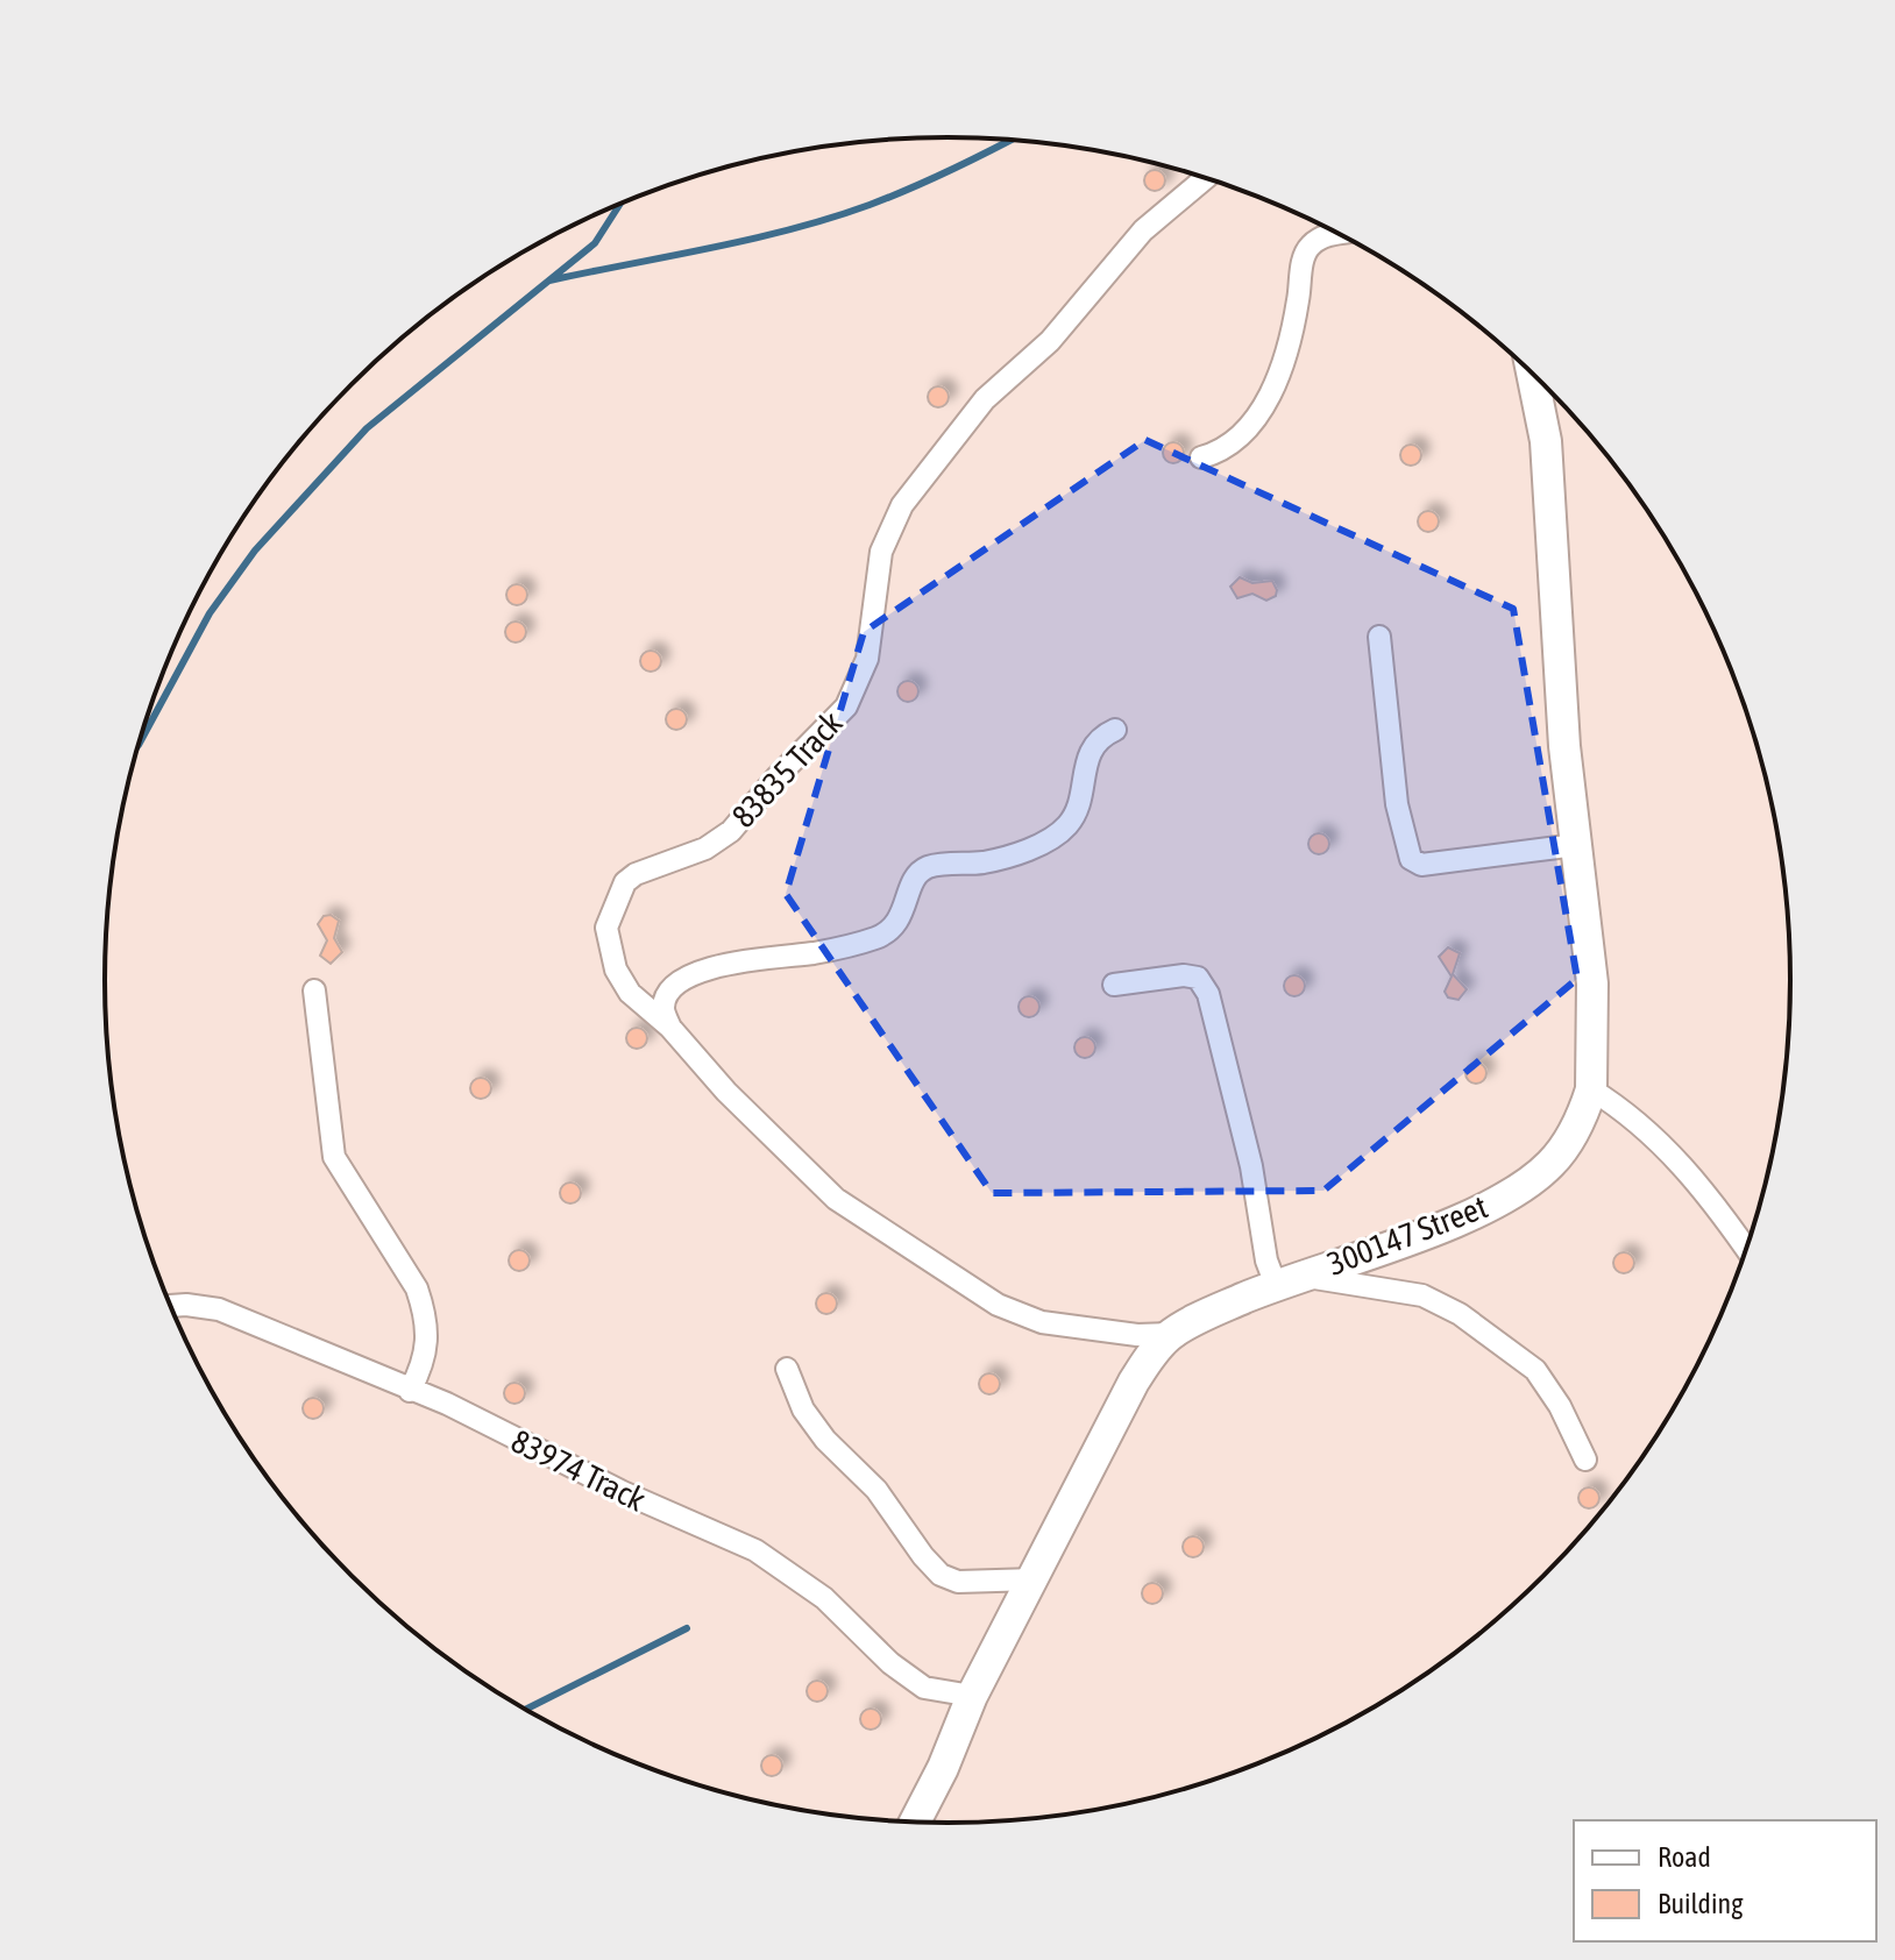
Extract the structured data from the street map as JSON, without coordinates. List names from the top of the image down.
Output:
{
  "streets": {
    "street": ["83835 Track", "300147 Street", "83974 Track"]
  },
  "crossings": [
    ["83835 Track", "300147 Street"],
    ["300147 Street", "83974 Track"]
  ],
  "legend": ["Road", "Building"]
}
